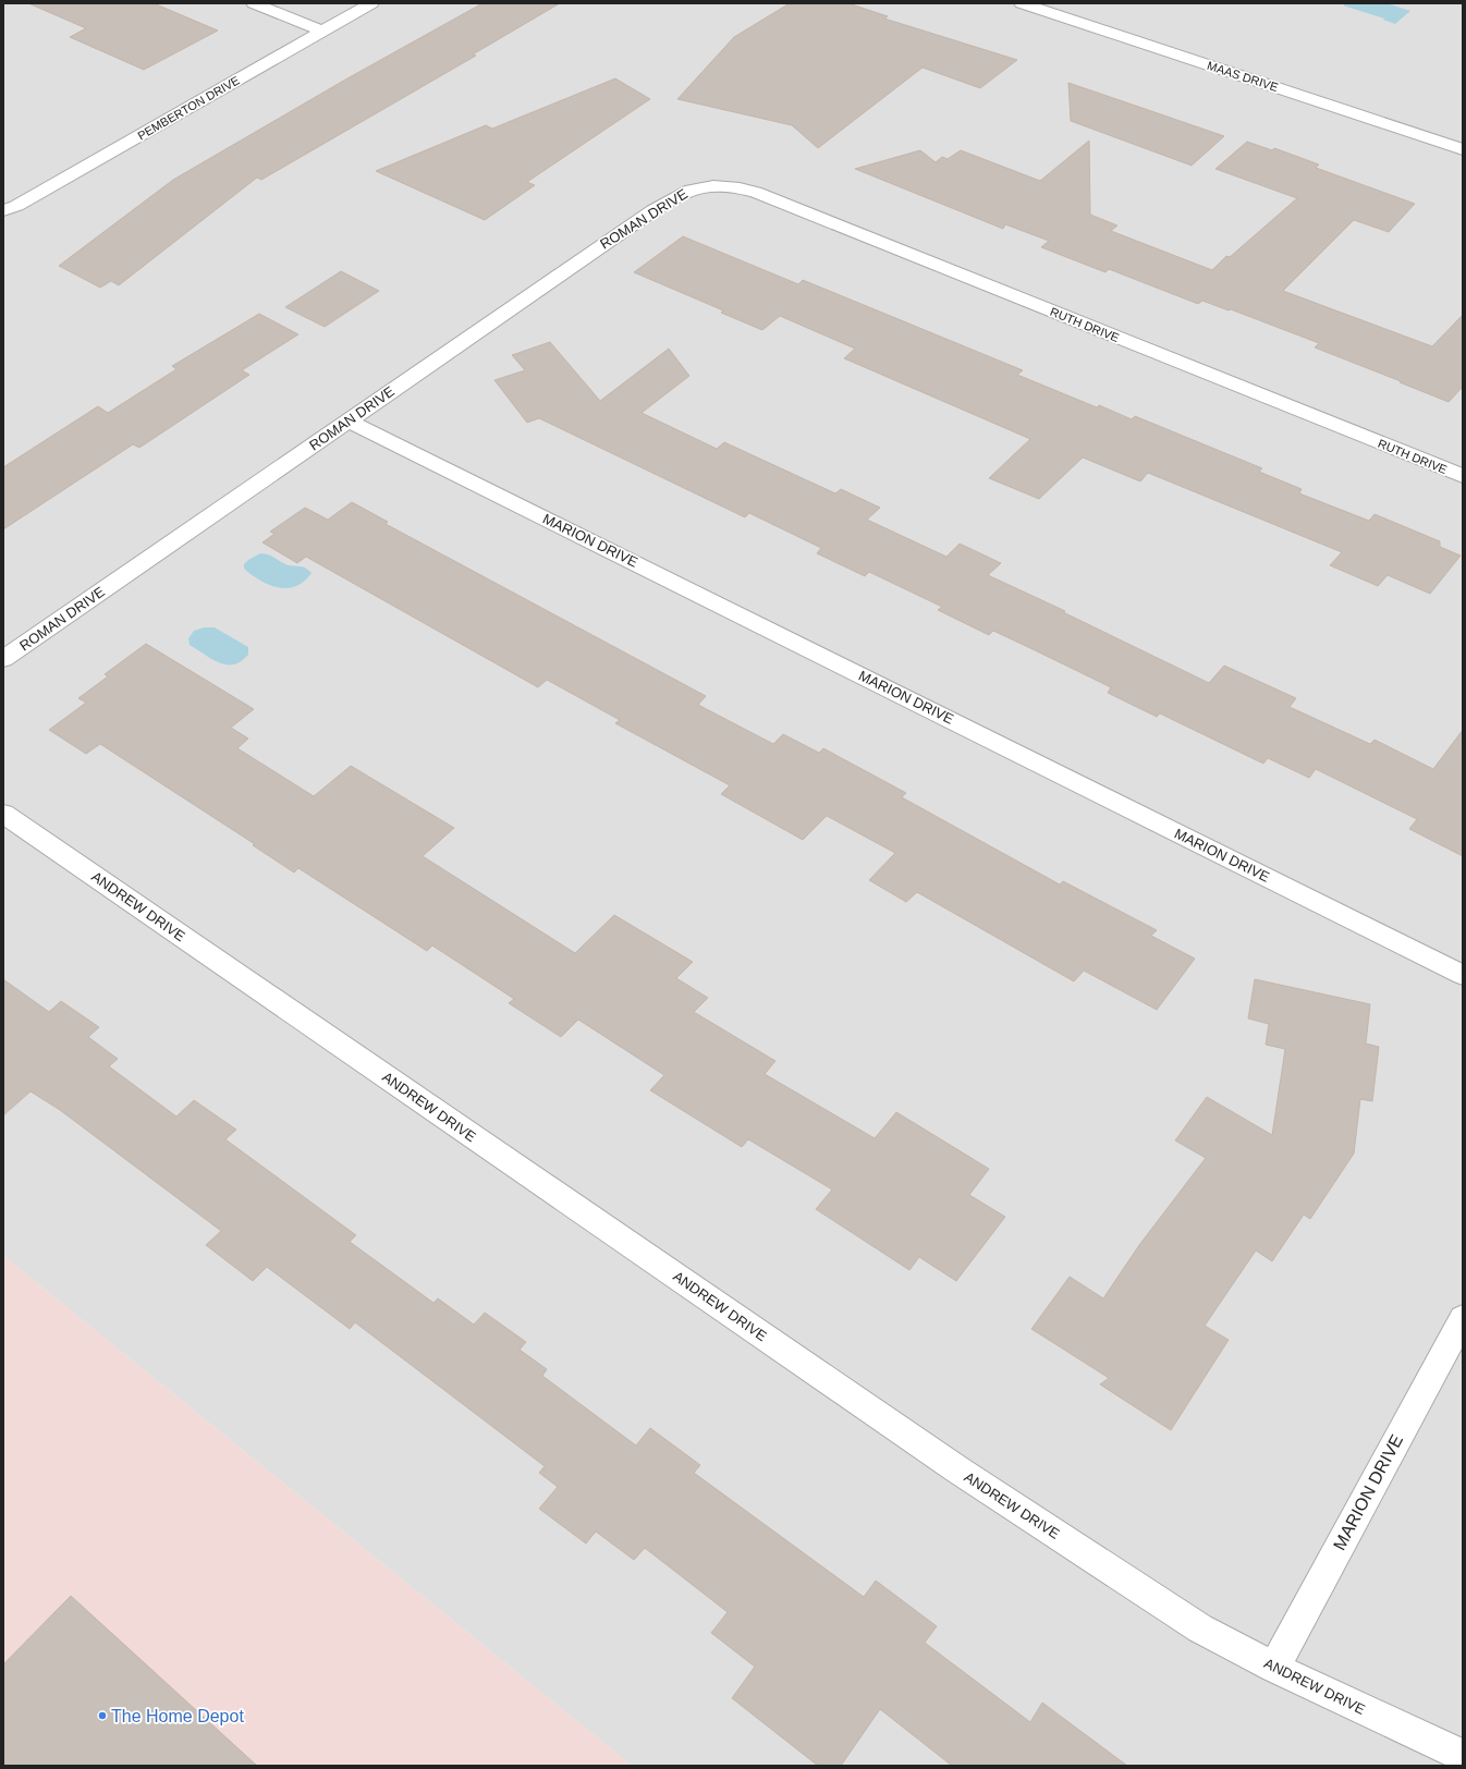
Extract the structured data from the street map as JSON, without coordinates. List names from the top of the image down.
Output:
{
  "streets": {
    "street": [
      "MAAS DRIVE",
      "PEMBERTON DRIVE",
      "ROMAN DRIVE",
      "RUTH DRIVE",
      "MARION DRIVE",
      "ANDREW DRIVE"
    ]
  },
  "crossings": [
    ["ROMAN DRIVE", "RUTH DRIVE"],
    ["ROMAN DRIVE", "MARION DRIVE"],
    ["MARION DRIVE", "ANDREW DRIVE"]
  ],
  "places": ["The Home Depot"]
}
